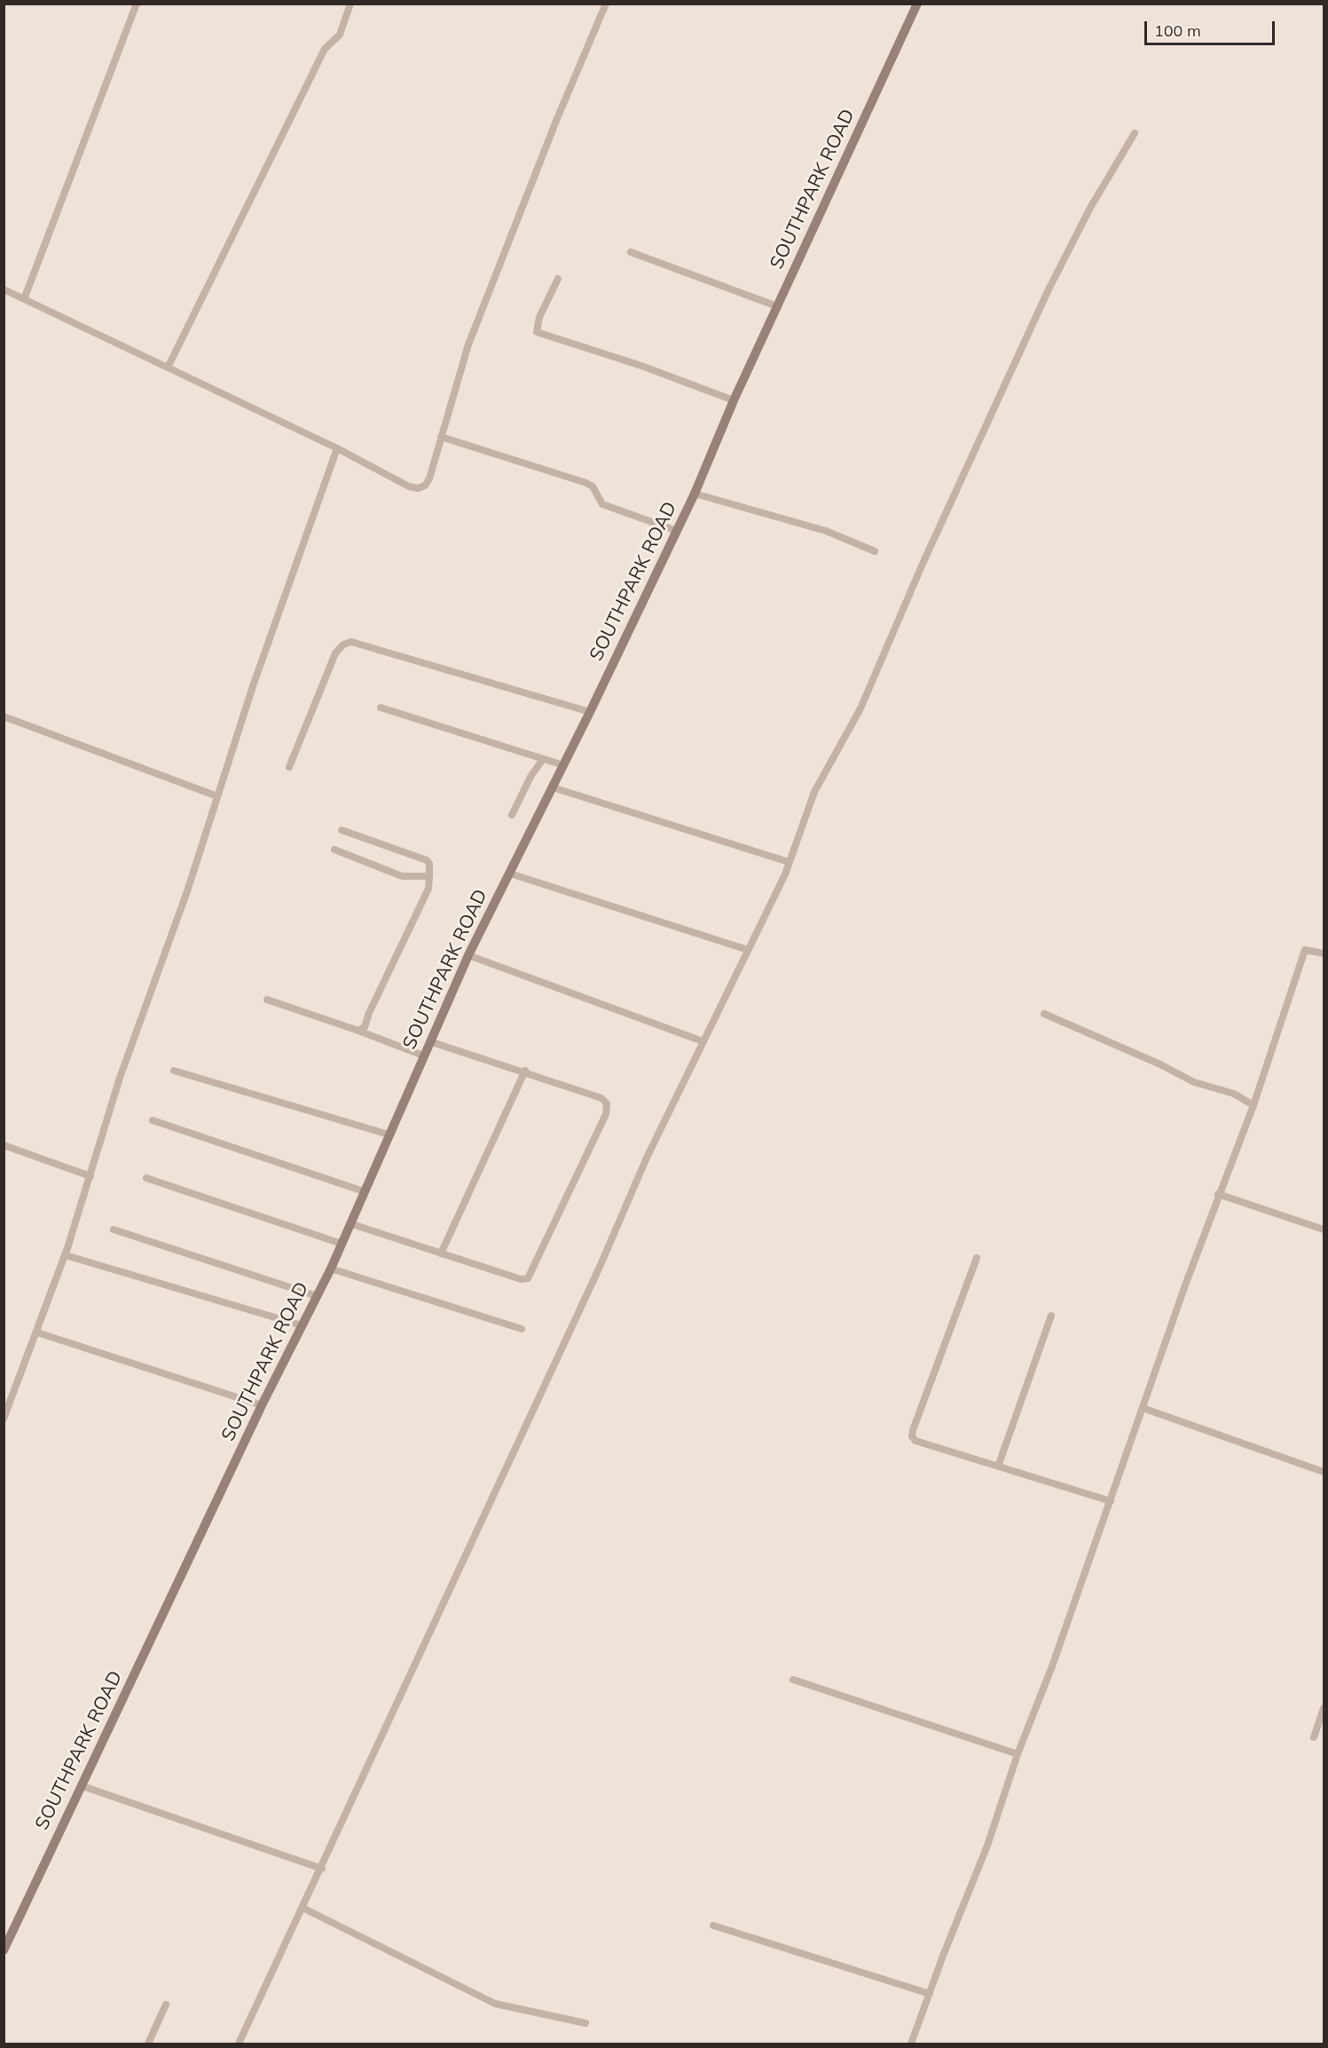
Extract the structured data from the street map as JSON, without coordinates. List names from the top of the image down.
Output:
{
  "streets": {
    "street": ["SOUTHPARK ROAD"]
  },
  "scale_bar": "100 m"
}
